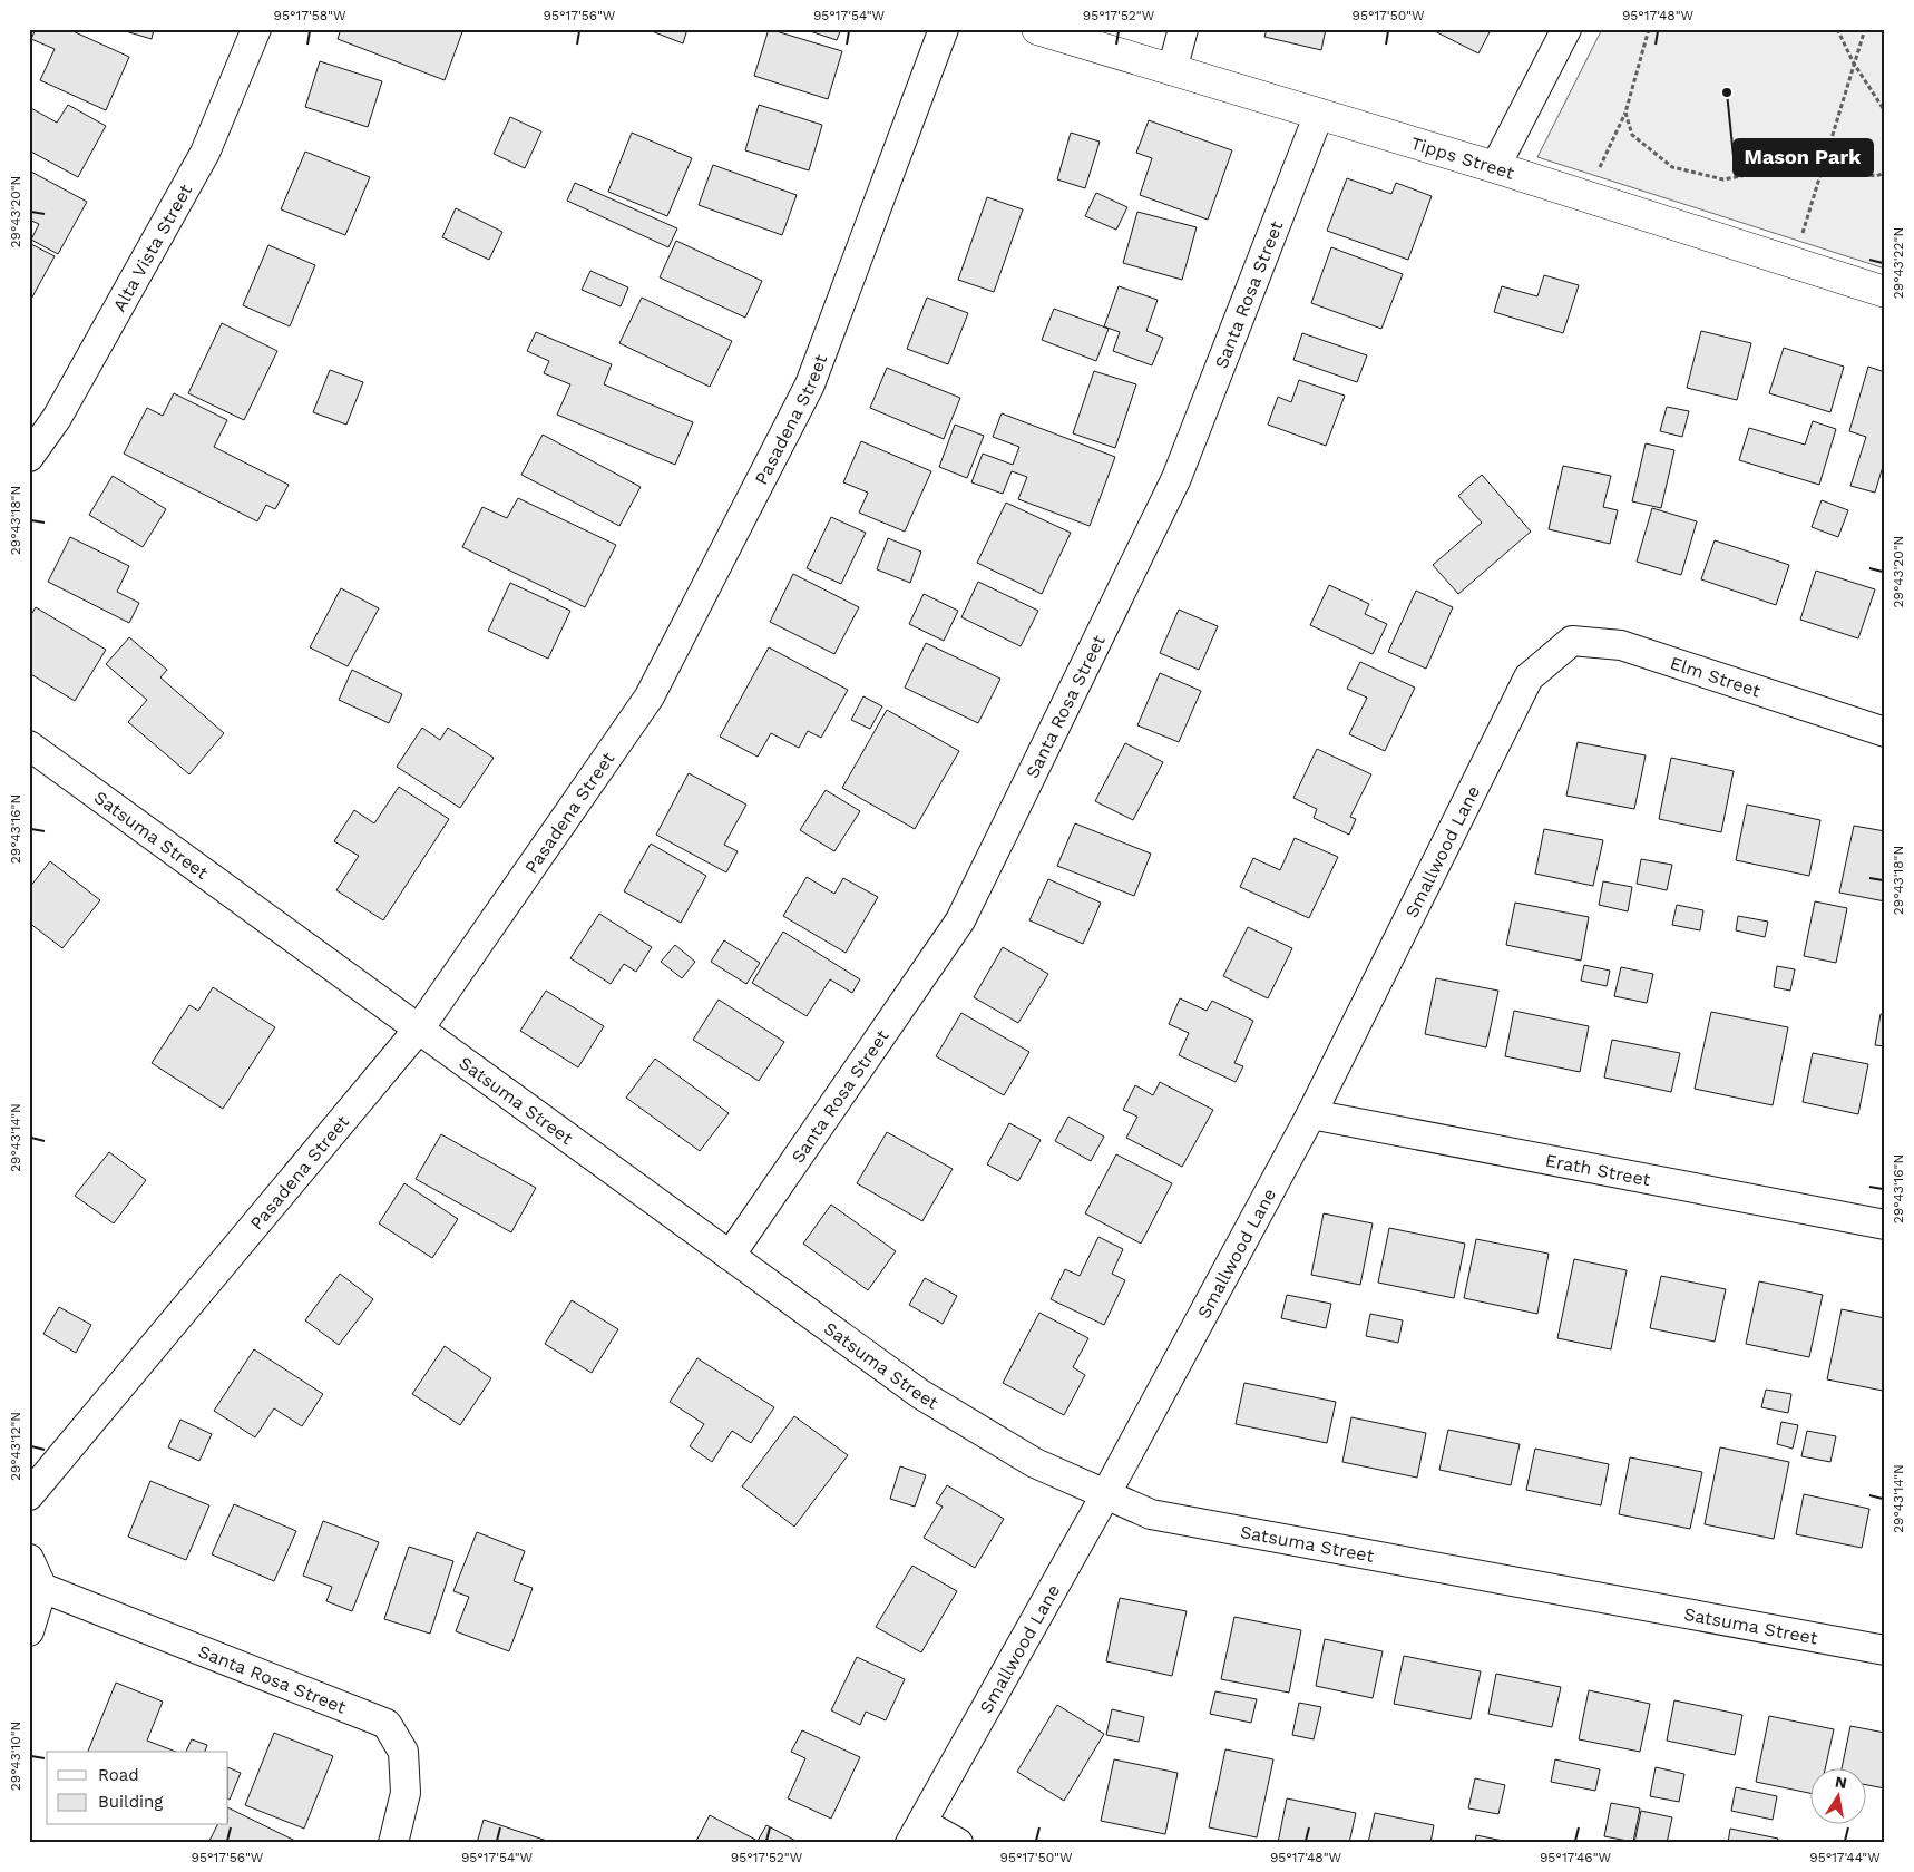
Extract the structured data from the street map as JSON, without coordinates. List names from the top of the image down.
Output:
{
  "streets": {
    "street": [
      "Tipps Street",
      "Alta Vista Street",
      "Santa Rosa Street",
      "Pasadena Street",
      "Elm Street",
      "Satsuma Street",
      "Smallwood Lane",
      "Erath Street"
    ]
  },
  "crossings": [
    ["Tipps Street", "Santa Rosa Street"],
    ["Santa Rosa Street", "Satsuma Street"],
    ["Pasadena Street", "Satsuma Street"],
    ["Elm Street", "Smallwood Lane"],
    ["Satsuma Street", "Smallwood Lane"],
    ["Smallwood Lane", "Erath Street"]
  ],
  "places": ["Mason Park"],
  "legend": ["Road", "Building"],
  "north": "top",
  "coordinates": [
    "95°17'58\"W",
    "95°17'56\"W",
    "95°17'54\"W",
    "95°17'52\"W",
    "95°17'50\"W",
    "95°17'48\"W",
    "29°43'20\"N",
    "29°43'22\"N",
    "29°43'18\"N",
    "29°43'16\"N",
    "29°43'14\"N",
    "29°43'12\"N",
    "29°43'10\"N",
    "95°17'46\"W",
    "95°17'44\"W"
  ]
}
